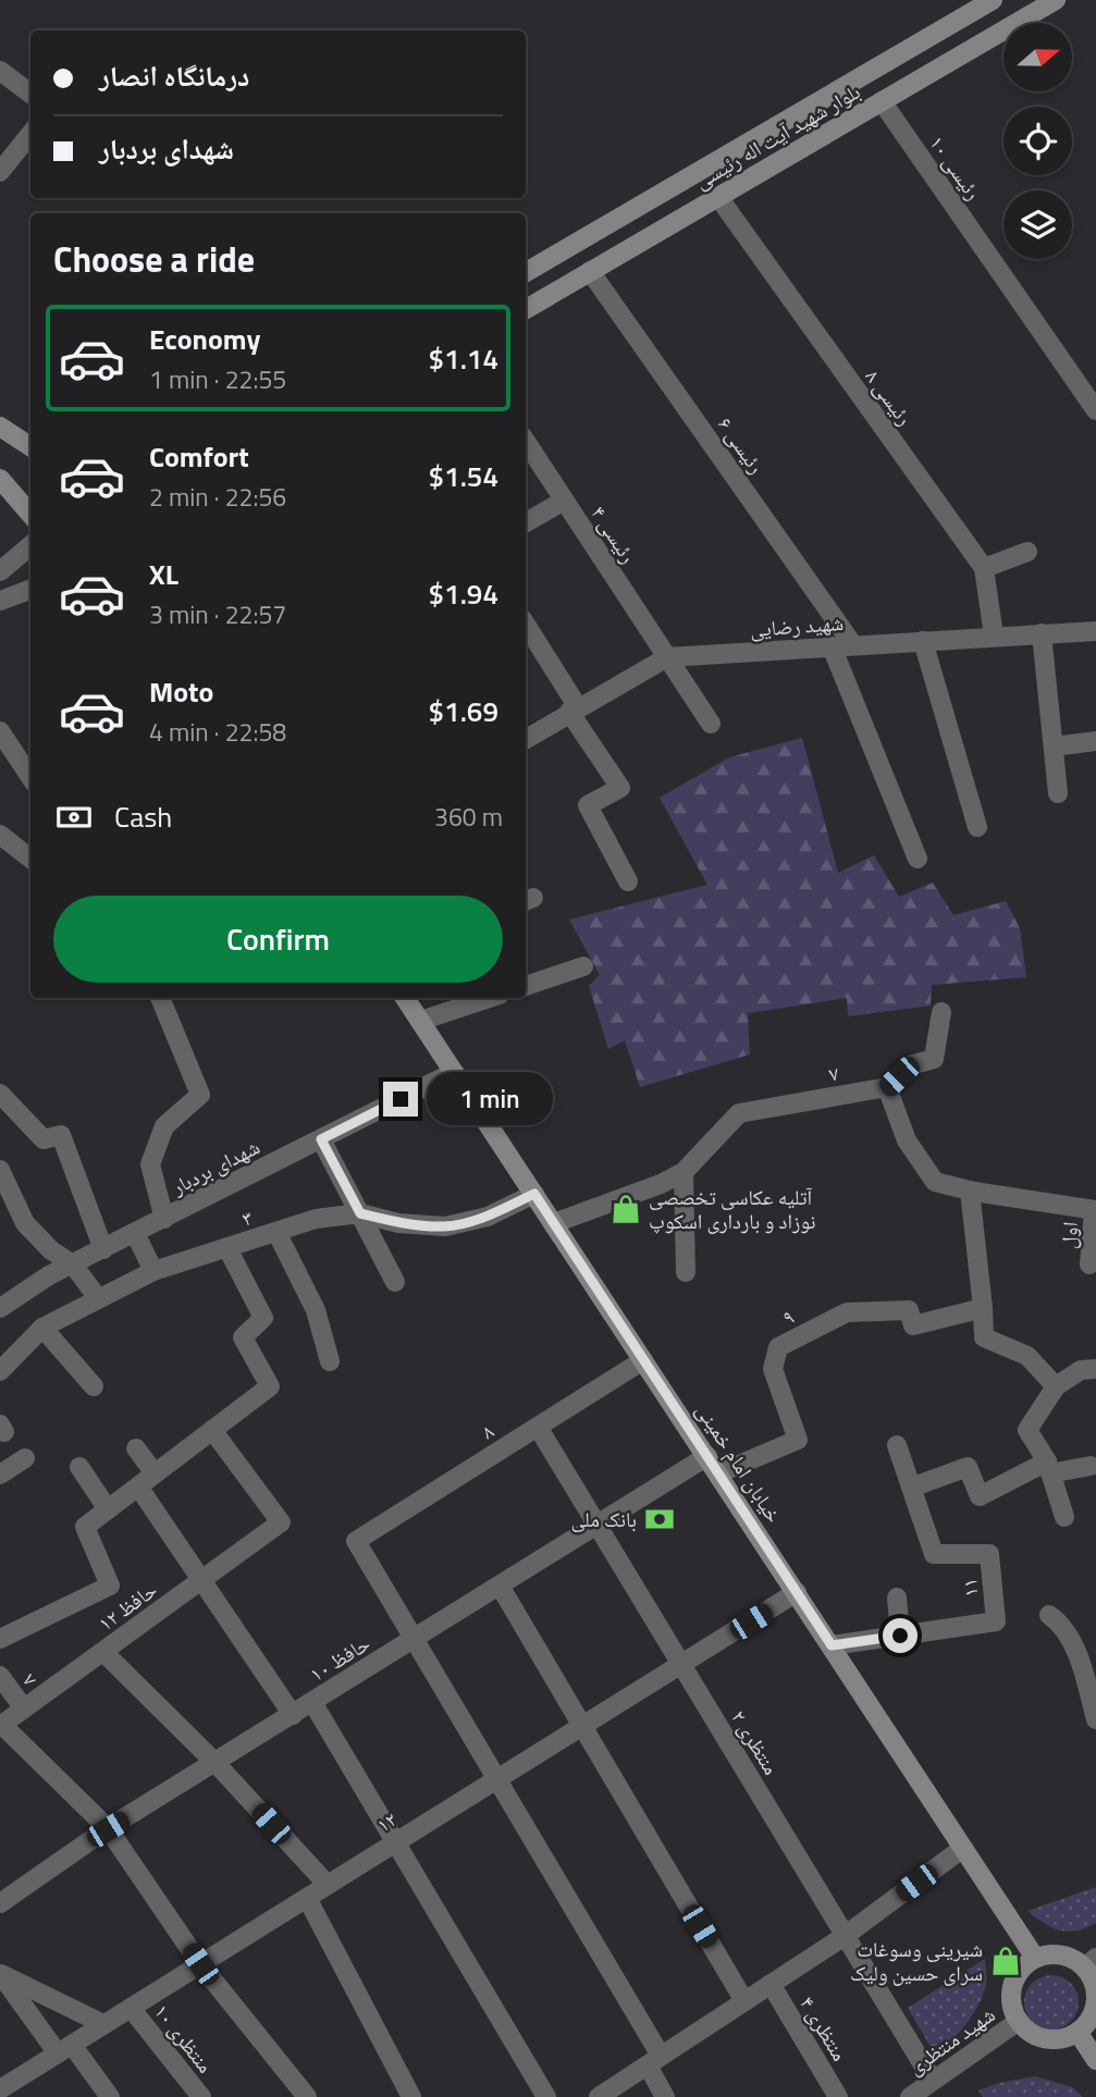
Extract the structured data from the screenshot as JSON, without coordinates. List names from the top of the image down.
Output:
{
  "streets": {
    "main road": ["بلوار شهید آیت اله رئیسی", "خیابان امام خمینی"],
    "street": [
      "رئیسی ۱۰",
      "رئیسی ۸",
      "رئیسی ۶",
      "رئیسی ۴",
      "شهید رضایی",
      "۷",
      "شهدای بردبار",
      "۳",
      "اول",
      "۹",
      "۸",
      "۱۱",
      "حافظ ۱۲",
      "حافظ ۱۰",
      "منتظری ۲",
      "۱۲",
      "منتظری ۴",
      "منتظری ۱۰",
      "شهید منتظری"
    ]
  },
  "crossings": [
    ["بلوار شهید آیت اله رئیسی", "رئیسی ۱۰"],
    ["بلوار شهید آیت اله رئیسی", "رئیسی ۸"],
    ["بلوار شهید آیت اله رئیسی", "رئیسی ۶"],
    ["رئیسی ۸", "شهید رضایی"],
    ["رئیسی ۶", "شهید رضایی"],
    ["رئیسی ۴", "شهید رضایی"],
    ["۷", "خیابان امام خمینی"],
    ["۷", "حافظ ۱۲"],
    ["شهدای بردبار", "خیابان امام خمینی"],
    ["۳", "خیابان امام خمینی"],
    ["۹", "خیابان امام خمینی"],
    ["۸", "خیابان امام خمینی"],
    ["۸", "حافظ ۱۰"],
    ["۸", "منتظری ۲"],
    ["خیابان امام خمینی", "۱۱"],
    ["خیابان امام خمینی", "حافظ ۱۰"],
    ["خیابان امام خمینی", "۱۲"],
    ["خیابان امام خمینی", "شهید منتظری"],
    ["حافظ ۱۰", "منتظری ۲"],
    ["منتظری ۲", "۱۲"],
    ["منتظری ۲", "شهید منتظری"],
    ["۱۲", "منتظری ۱۰"]
  ],
  "places": {
    "shop": ["آتلیه عکاسی تخصصی نوزاد و بارداری اسکوپ", "شیرینی وسوغات سرای حسین ولیک"],
    "bank": ["بانک ملی"]
  },
  "north": "right",
  "page": {
    "banner": ["درمانگاه انصار", "شهدای بردبار"],
    "heading": "Choose a ride",
    "list": [
      {
        "name": "Economy",
        "note": "1 min · 22:55",
        "value": "$1.14"
      },
      {
        "name": "Comfort",
        "note": "2 min · 22:56",
        "value": "$1.54"
      },
      {
        "name": "XL",
        "note": "3 min · 22:57",
        "value": "$1.94"
      },
      {
        "name": "Moto",
        "note": "4 min · 22:58",
        "value": "$1.69"
      }
    ],
    "pay": ["Cash", "360 m"],
    "buttons": "Confirm",
    "bubble": "1 min"
  }
}
